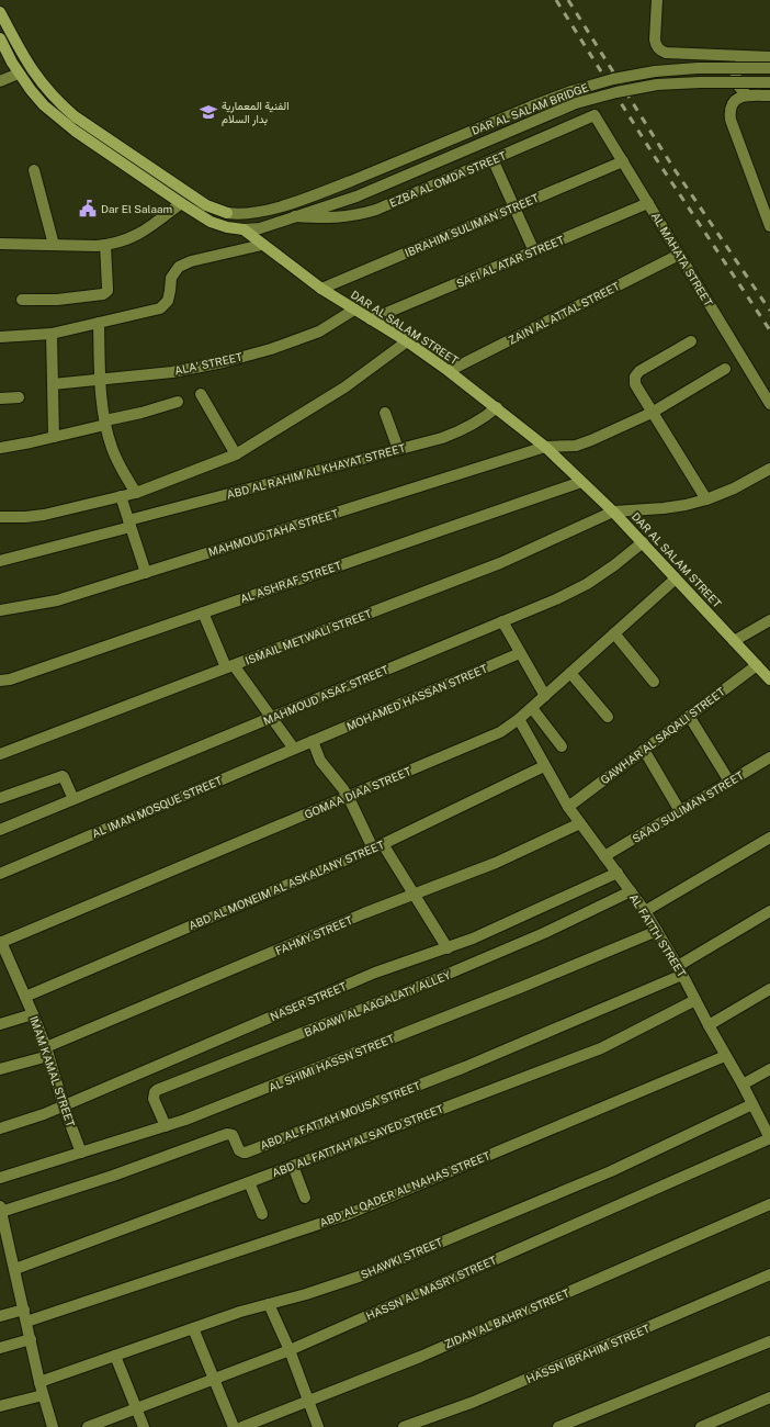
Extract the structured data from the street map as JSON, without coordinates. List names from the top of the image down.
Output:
{
  "streets": {
    "main road": ["DAR AL SALAM STREET"],
    "street": [
      "DAR AL SALAM BRIDGE",
      "EZBA AL OMDA STREET",
      "IBRAHIM SULIMAN STREET",
      "AL MAHATA STREET",
      "SAFI AL ATAR STREET",
      "ZAIN AL ATTAL STREET",
      "ALA' STREET",
      "ABD AL RAHIM AL KHAYAT STREET",
      "MAHMOUD TAHA STREET",
      "AL ASHRAF STREET",
      "ISMAIL METWALI STREET",
      "MAHMOUD ASAF STREET",
      "MOHAMED HASSAN STREET",
      "GAWHAR AL SAQALI STREET",
      "GOMAA DIAA STREET",
      "AL IMAN MOSQUE STREET",
      "SAAD SULIMAN STREET",
      "ABD AL MONEIM AL ASKALANY STREET",
      "FAHMY STREET",
      "AL FATTH STREET",
      "NASER STREET",
      "BADAWI AL AAGALATY ALLEY",
      "AL SHIMI HASSN STREET",
      "IMAM KAMAL STREET",
      "ABD AL FATTAH MOUSA STREET",
      "ABD AL FATTAH AL SAYED STREET",
      "ABD AL QADER AL NAHAS STREET",
      "SHAWKI STREET",
      "HASSN AL MASRY STREET",
      "ZIDAN AL BAHRY STREET",
      "HASSN IBRAHIM STREET"
    ]
  },
  "crossings": [
    ["DAR AL SALAM BRIDGE", "EZBA AL OMDA STREET"],
    ["DAR AL SALAM BRIDGE", "DAR AL SALAM STREET"],
    ["EZBA AL OMDA STREET", "AL MAHATA STREET"],
    ["IBRAHIM SULIMAN STREET", "AL MAHATA STREET"],
    ["IBRAHIM SULIMAN STREET", "DAR AL SALAM STREET"],
    ["AL MAHATA STREET", "SAFI AL ATAR STREET"],
    ["AL MAHATA STREET", "ZAIN AL ATTAL STREET"],
    ["SAFI AL ATAR STREET", "DAR AL SALAM STREET"],
    ["ZAIN AL ATTAL STREET", "DAR AL SALAM STREET"],
    ["DAR AL SALAM STREET", "ALA' STREET"],
    ["DAR AL SALAM STREET", "ABD AL RAHIM AL KHAYAT STREET"],
    ["DAR AL SALAM STREET", "MAHMOUD TAHA STREET"],
    ["DAR AL SALAM STREET", "AL ASHRAF STREET"],
    ["DAR AL SALAM STREET", "ISMAIL METWALI STREET"],
    ["DAR AL SALAM STREET", "MAHMOUD ASAF STREET"],
    ["DAR AL SALAM STREET", "GAWHAR AL SAQALI STREET"],
    ["DAR AL SALAM STREET", "GOMAA DIAA STREET"],
    ["MOHAMED HASSAN STREET", "AL IMAN MOSQUE STREET"],
    ["GAWHAR AL SAQALI STREET", "AL FATTH STREET"],
    ["GOMAA DIAA STREET", "AL FATTH STREET"],
    ["GOMAA DIAA STREET", "IMAM KAMAL STREET"],
    ["SAAD SULIMAN STREET", "AL FATTH STREET"],
    ["ABD AL MONEIM AL ASKALANY STREET", "AL FATTH STREET"],
    ["ABD AL MONEIM AL ASKALANY STREET", "IMAM KAMAL STREET"],
    ["FAHMY STREET", "AL FATTH STREET"],
    ["FAHMY STREET", "IMAM KAMAL STREET"],
    ["AL FATTH STREET", "NASER STREET"],
    ["AL FATTH STREET", "BADAWI AL AAGALATY ALLEY"],
    ["AL FATTH STREET", "AL SHIMI HASSN STREET"],
    ["AL FATTH STREET", "ABD AL FATTAH MOUSA STREET"],
    ["AL FATTH STREET", "ABD AL FATTAH AL SAYED STREET"],
    ["AL FATTH STREET", "ABD AL QADER AL NAHAS STREET"],
    ["AL FATTH STREET", "SHAWKI STREET"],
    ["AL FATTH STREET", "HASSN AL MASRY STREET"],
    ["NASER STREET", "IMAM KAMAL STREET"],
    ["BADAWI AL AAGALATY ALLEY", "AL SHIMI HASSN STREET"],
    ["AL SHIMI HASSN STREET", "IMAM KAMAL STREET"]
  ],
  "places": {
    "school or university": ["الفنية المعمارية بدار السلام"],
    "public building": ["Dar El Salaam"]
  }
}
